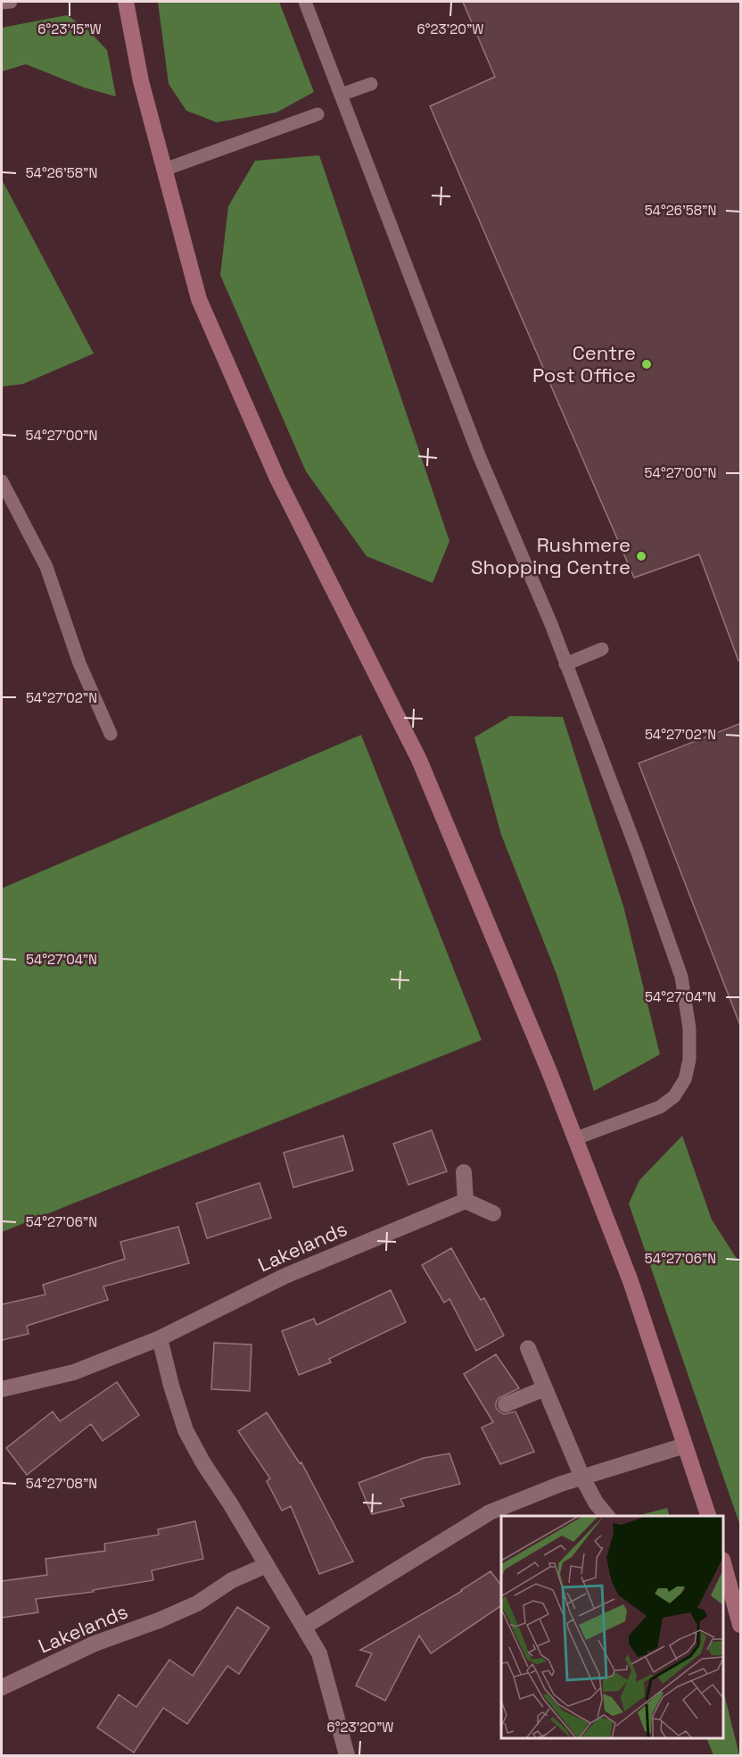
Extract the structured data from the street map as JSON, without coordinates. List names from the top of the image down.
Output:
{
  "streets": {
    "street": ["Lakelands"]
  },
  "places": ["Centre Post Office", "Rushmere Shopping Centre"],
  "coordinates": [
    "6°23'20\"W",
    "6°23'15\"W",
    "54°26'58\"N",
    "54°27'00\"N",
    "54°27'02\"N",
    "54°27'04\"N",
    "54°27'06\"N",
    "54°27'08\"N"
  ]
}
